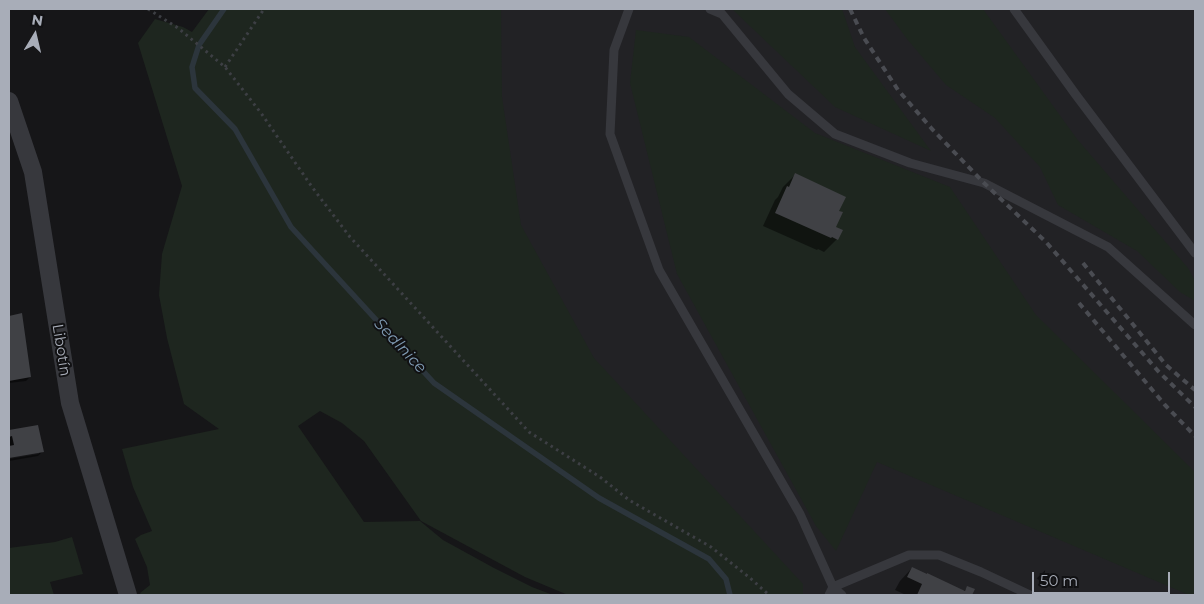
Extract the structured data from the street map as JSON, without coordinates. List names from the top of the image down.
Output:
{
  "streets": {
    "street": ["Libotín"]
  },
  "water": ["Sedlnice"],
  "scale_bar": "50 m",
  "north": "top"
}
